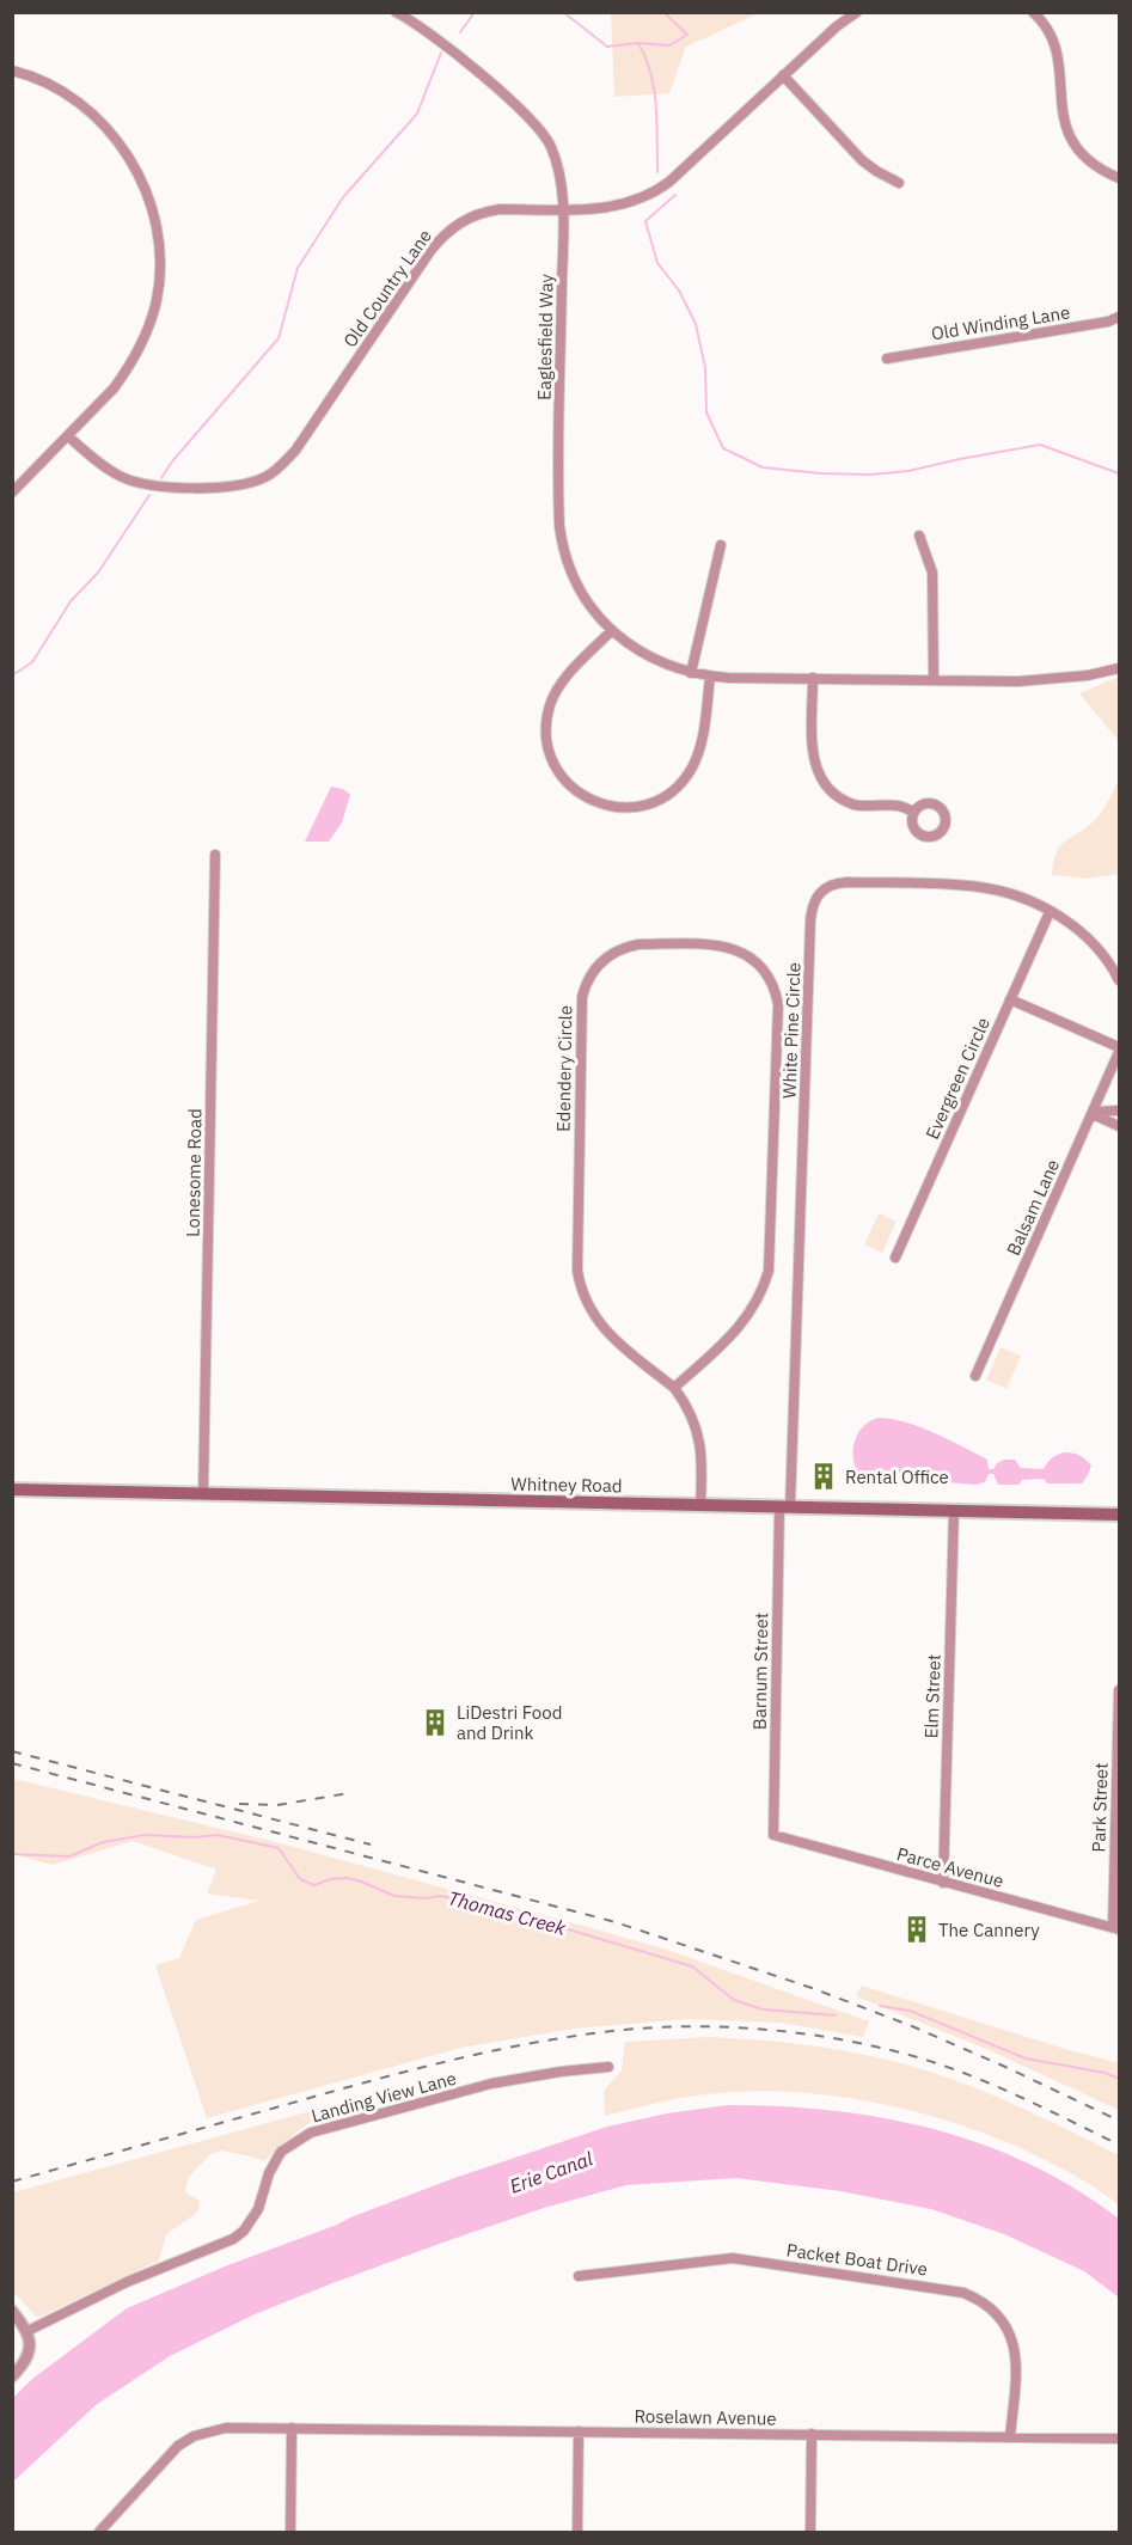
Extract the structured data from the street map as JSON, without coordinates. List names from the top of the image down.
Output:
{
  "streets": {
    "main road": ["Whitney Road"],
    "street": [
      "Old Country Lane",
      "Old Winding Lane",
      "Eaglesfield Way",
      "White Pine Circle",
      "Edendery Circle",
      "Evergreen Circle",
      "Lonesome Road",
      "Balsam Lane",
      "Barnum Street",
      "Elm Street",
      "Park Street",
      "Parce Avenue",
      "Landing View Lane",
      "Packet Boat Drive",
      "Roselawn Avenue"
    ]
  },
  "crossings": [
    ["Old Country Lane", "Eaglesfield Way"],
    ["White Pine Circle", "Evergreen Circle"],
    ["White Pine Circle", "Whitney Road"],
    ["White Pine Circle", "Barnum Street"],
    ["Edendery Circle", "Whitney Road"],
    ["Lonesome Road", "Whitney Road"],
    ["Whitney Road", "Barnum Street"],
    ["Whitney Road", "Elm Street"],
    ["Barnum Street", "Parce Avenue"],
    ["Elm Street", "Parce Avenue"],
    ["Park Street", "Parce Avenue"],
    ["Packet Boat Drive", "Roselawn Avenue"]
  ],
  "water": ["Thomas Creek", "Erie Canal"],
  "places": {
    "building": ["Rental Office", "LiDestri Food and Drink", "The Cannery"]
  }
}
